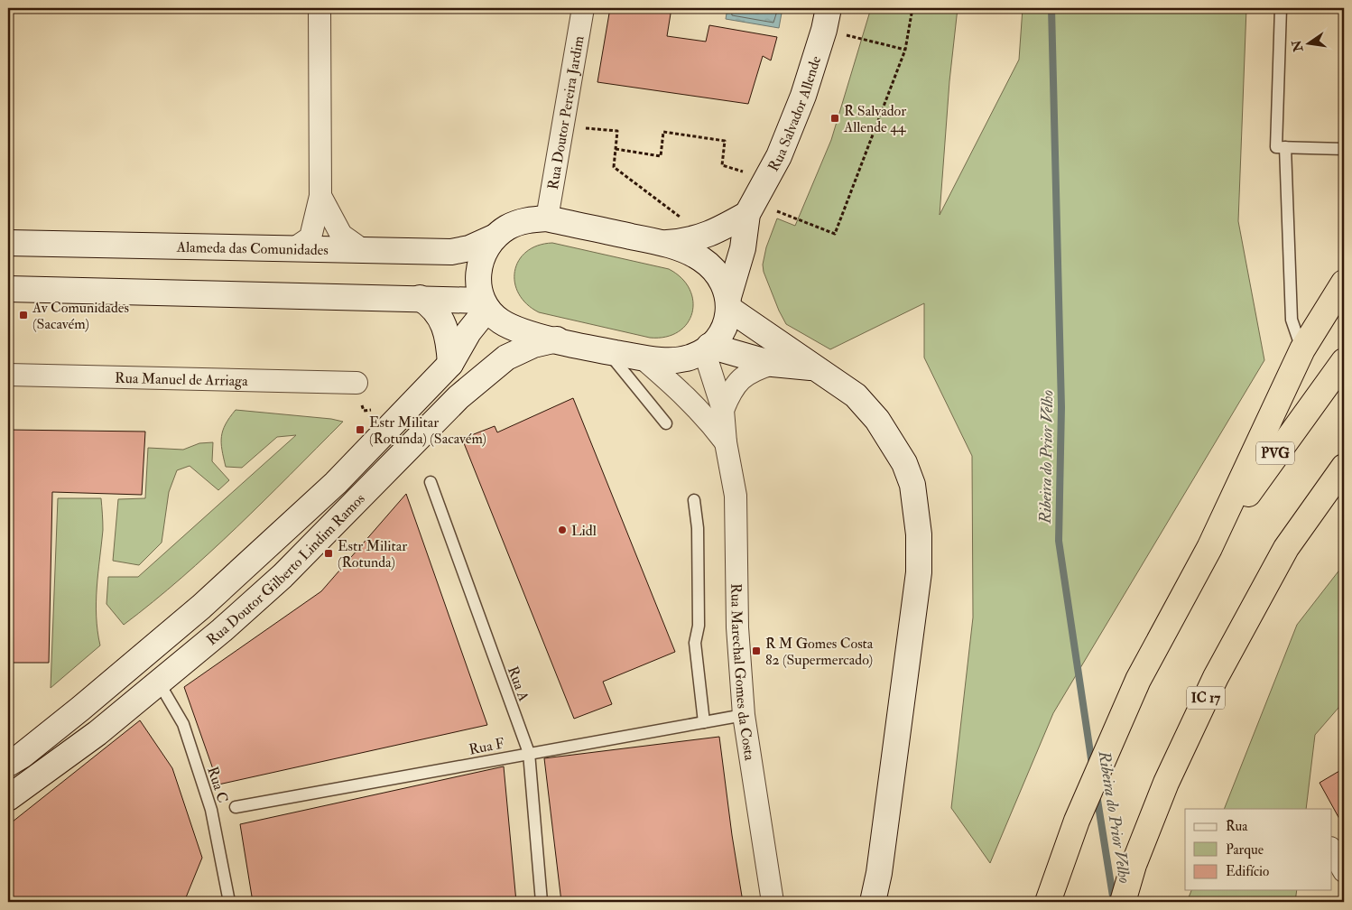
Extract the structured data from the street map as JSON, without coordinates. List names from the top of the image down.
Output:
{
  "streets": {
    "highway": ["PVG", "IC 17"],
    "street": [
      "Rua Doutor Pereira Jardim",
      "Rua Salvador Allende",
      "Alameda das Comunidades",
      "Rua Manuel de Arriaga",
      "Rua Doutor Gilberto Lindim Ramos",
      "Rua Marechal Gomes da Costa"
    ],
    "lane": ["Rua A", "Rua F", "Rua C"]
  },
  "crossings": [
    ["Rua Doutor Gilberto Lindim Ramos", "Rua C"],
    ["Rua Marechal Gomes da Costa", "Rua F"],
    ["Rua A", "Rua F"]
  ],
  "water": ["Ribeira do Prior Velho"],
  "places": {
    "transit": [
      "R Salvador Allende 44",
      "Av Comunidades (Sacavém)",
      "Estr Militar (Rotunda) (Sacavém)",
      "Estr Militar (Rotunda)",
      "R M Gomes Costa 82 (Supermercado)"
    ],
    "other": ["Lidl"]
  },
  "legend": ["Rua", "Parque", "Edifício"],
  "north": "left"
}
